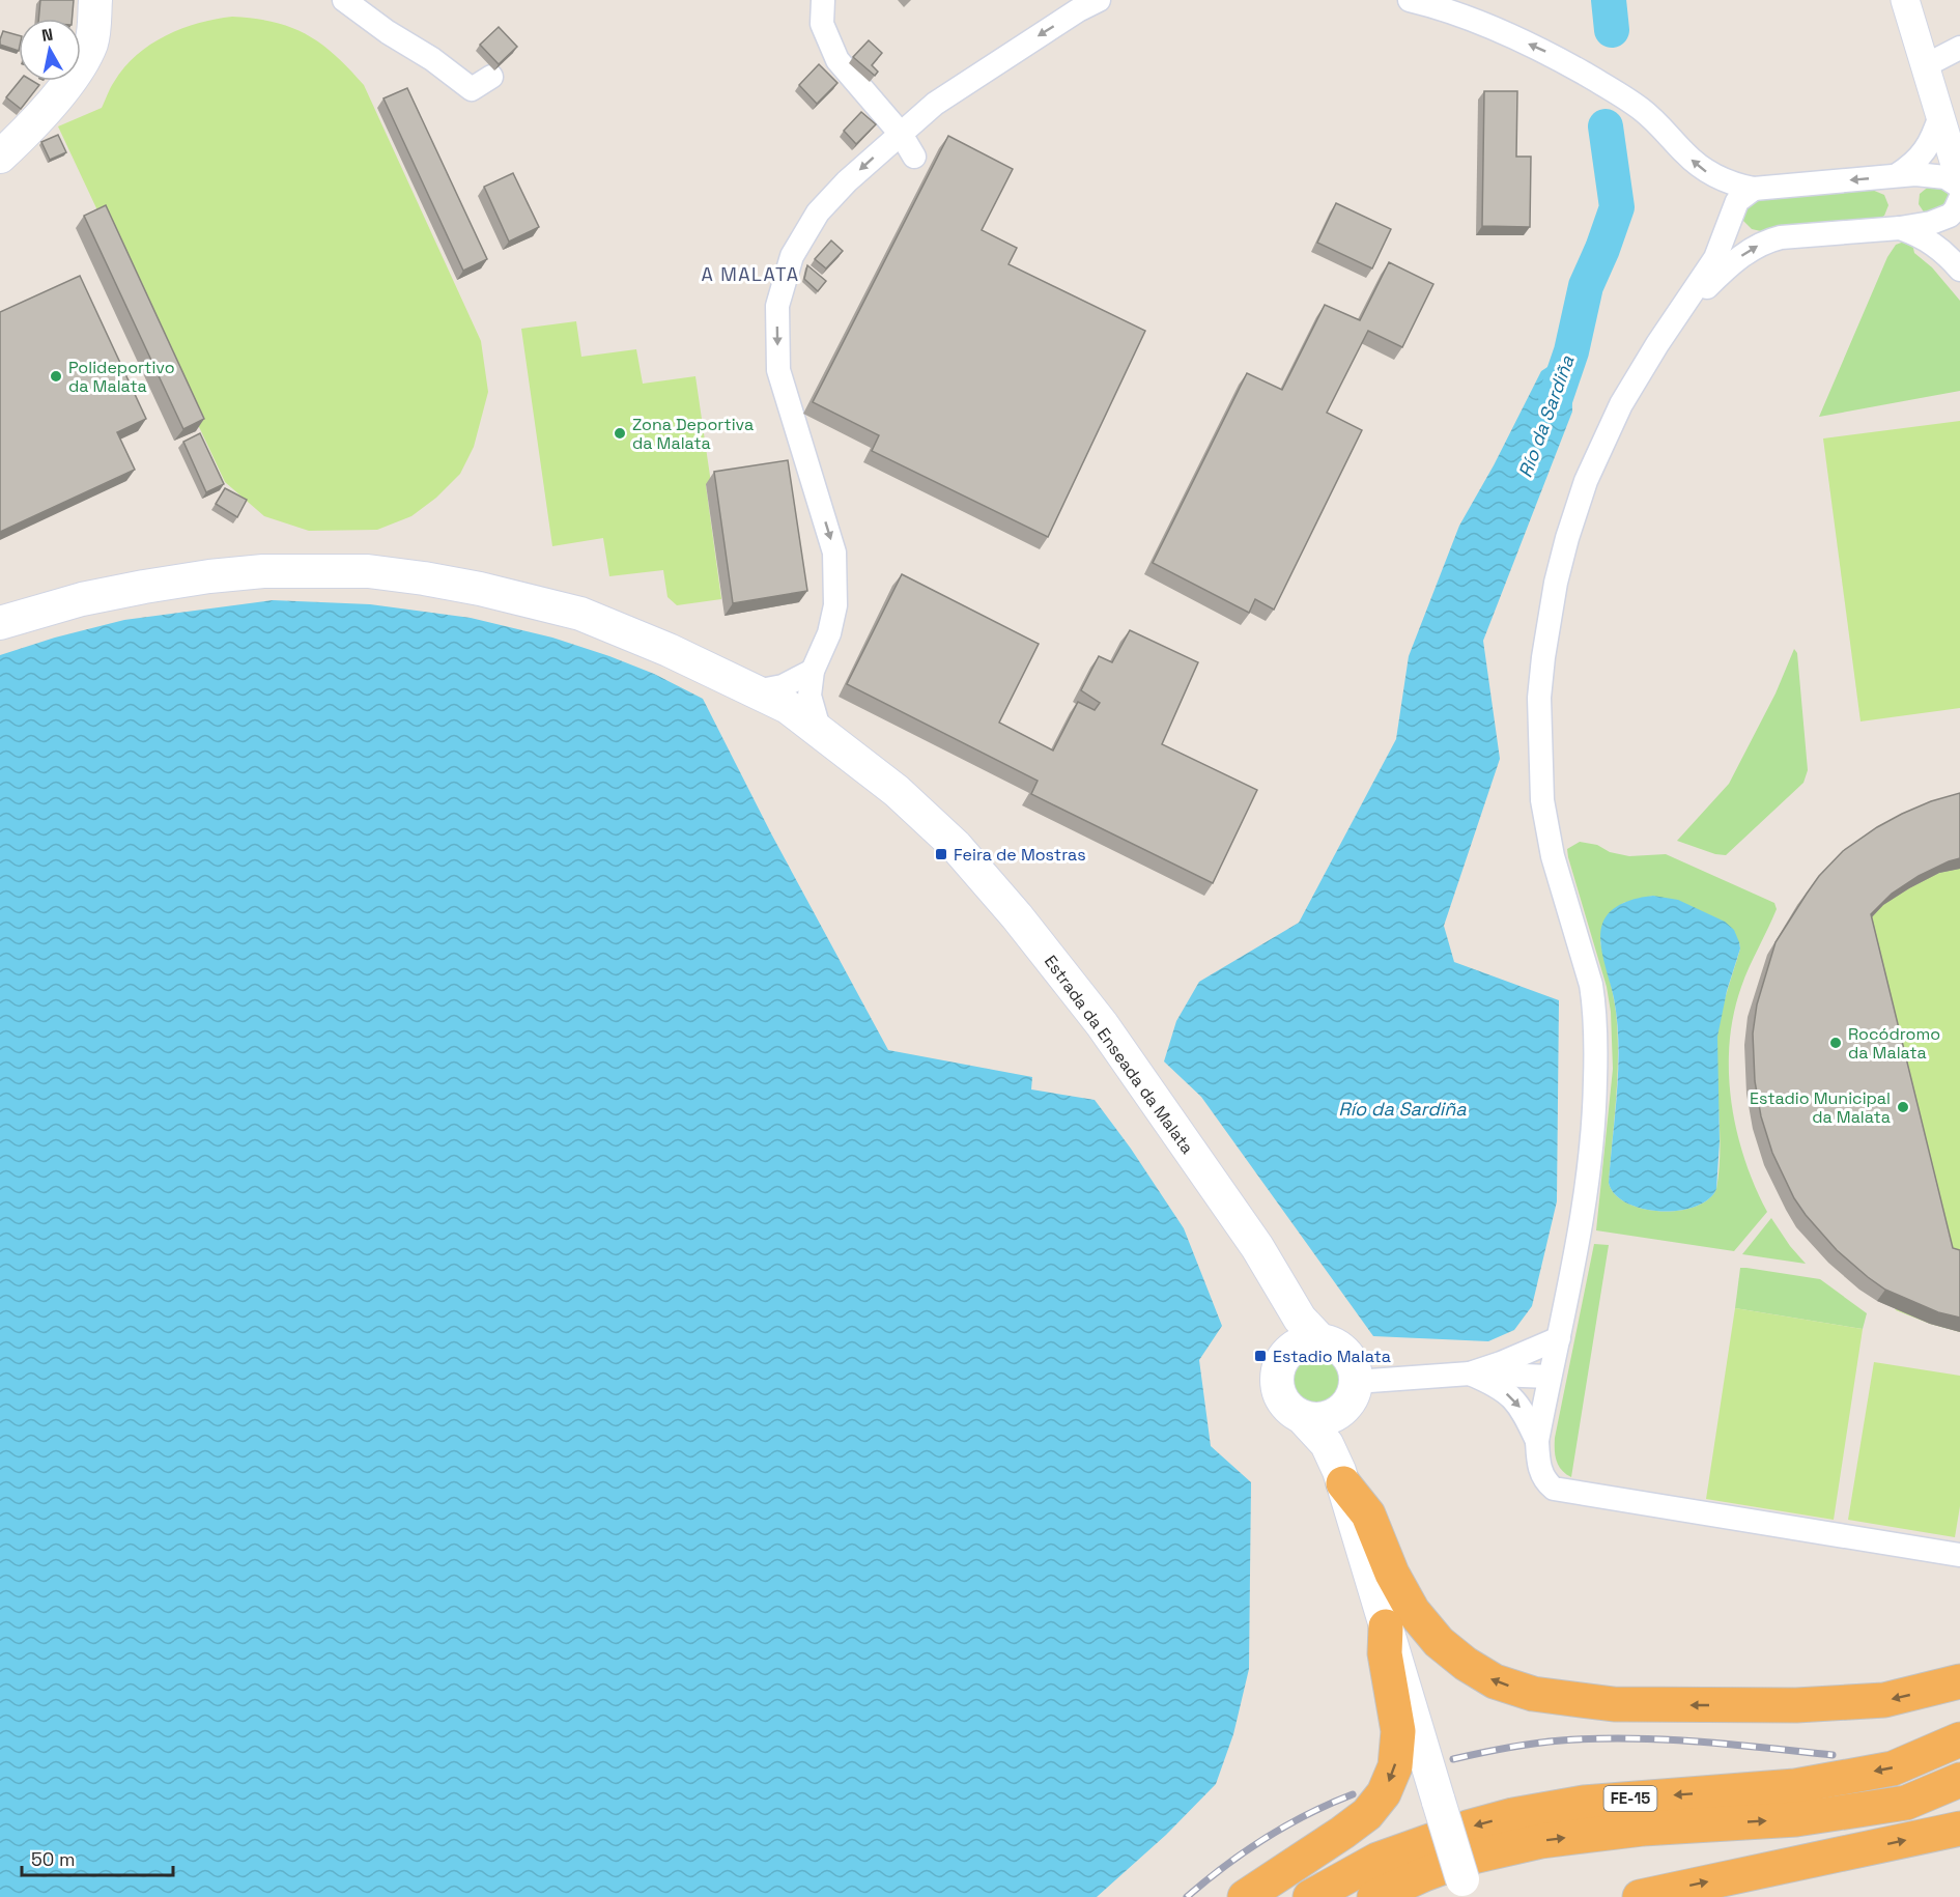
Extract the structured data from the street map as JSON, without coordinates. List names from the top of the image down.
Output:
{
  "streets": {
    "highway": ["FE-15"],
    "main road": ["Estrada da Enseada da Malata"]
  },
  "districts": ["A MALATA"],
  "water": ["Río da Sardiña"],
  "places": {
    "other": [
      "Polideportivo da Malata",
      "Zona Deportiva da Malata",
      "Rocódromo da Malata",
      "Estadio Municipal da Malata"
    ],
    "transit": ["Feira de Mostras", "Estadio Malata"]
  },
  "scale_bar": "50 m",
  "north": "top"
}
